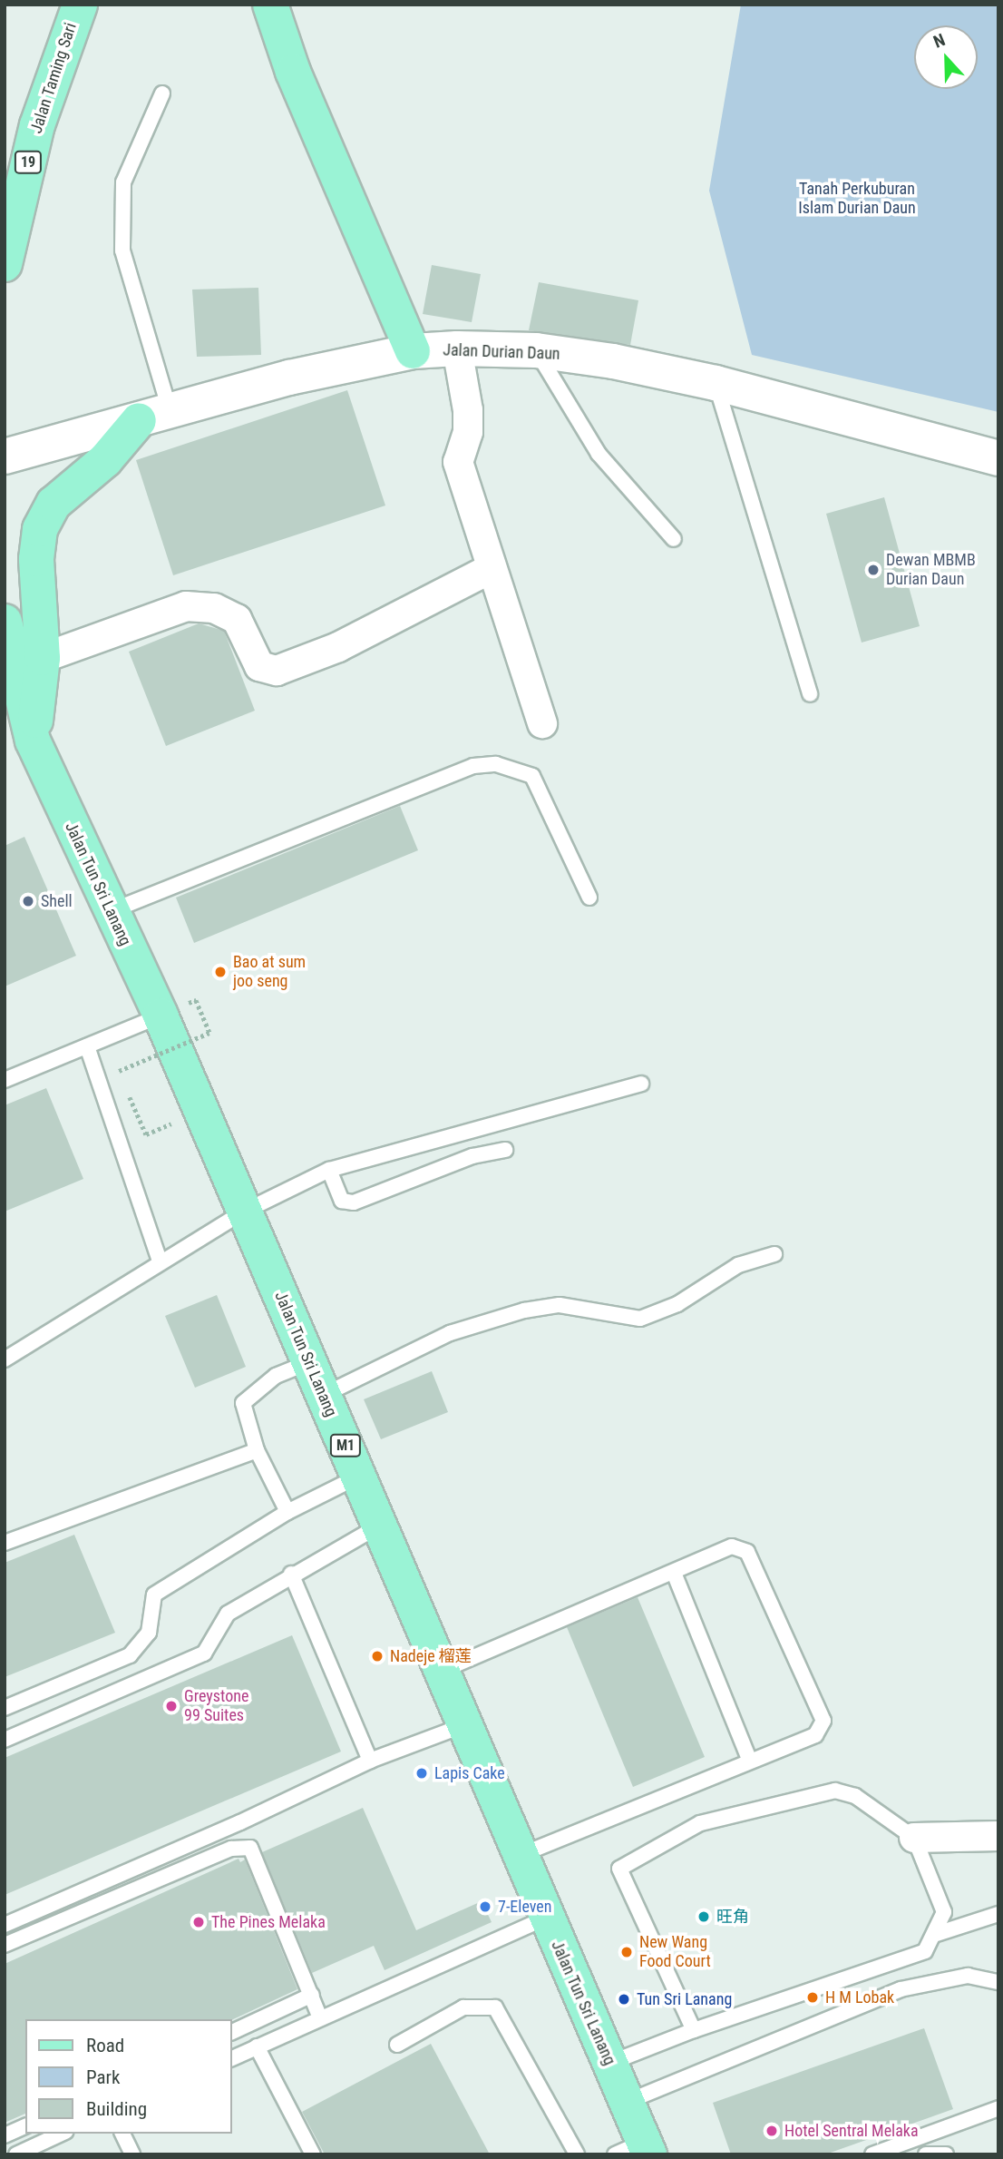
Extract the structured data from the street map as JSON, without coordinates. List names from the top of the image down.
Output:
{
  "streets": {
    "main road": [
      "Jalan Taming Sari",
      "19",
      "Jalan Tun Sri Lanang",
      "M1"
    ],
    "street": ["Jalan Durian Daun"]
  },
  "parks": ["Tanah Perkuburan Islam Durian Daun"],
  "places": [
    "Dewan MBMB Durian Daun",
    "Shell",
    "Bao at sum joo seng",
    "Nadeje 榴莲",
    "Greystone 99 Suites",
    "Lapis Cake",
    "7-Eleven",
    "旺角",
    "The Pines Melaka",
    "New Wang Food Court",
    "H M Lobak",
    "Tun Sri Lanang",
    "Hotel Sentral Melaka"
  ],
  "legend": ["Road", "Park", "Building"],
  "north": "top"
}
